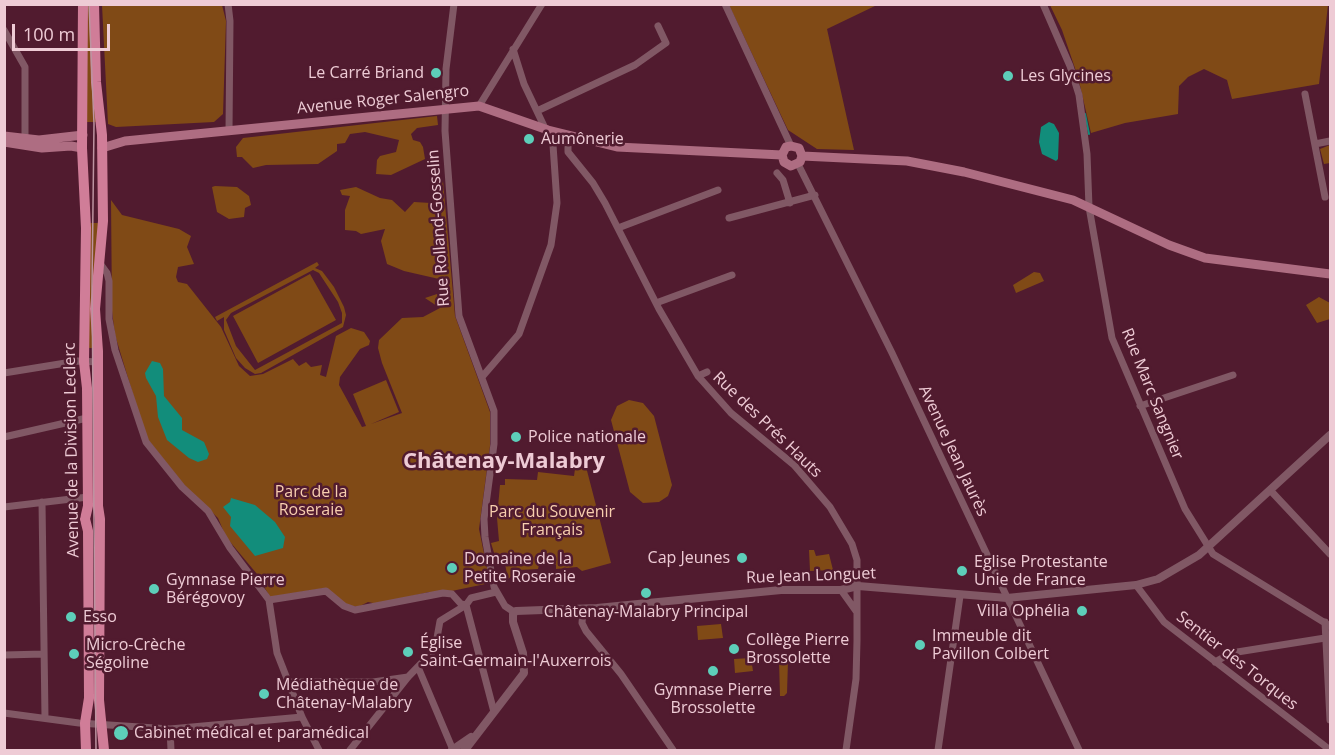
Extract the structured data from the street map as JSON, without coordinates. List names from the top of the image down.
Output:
{
  "streets": {
    "main road": ["Avenue Roger Salengro", "Avenue de la Division Leclerc"],
    "street": [
      "Rue Rolland-Gosselin",
      "Rue Marc Sangnier",
      "Rue des Prés Hauts",
      "Avenue Jean Jaurès",
      "Rue Jean Longuet",
      "Sentier des Torques"
    ]
  },
  "crossings": [
    ["Avenue Roger Salengro", "Rue Rolland-Gosselin"],
    ["Avenue Roger Salengro", "Rue des Prés Hauts"],
    ["Avenue Roger Salengro", "Avenue de la Division Leclerc"],
    ["Avenue Roger Salengro", "Avenue Jean Jaurès"],
    ["Rue Marc Sangnier", "Rue Jean Longuet"],
    ["Rue des Prés Hauts", "Rue Jean Longuet"],
    ["Avenue Jean Jaurès", "Rue Jean Longuet"],
    ["Rue Jean Longuet", "Sentier des Torques"]
  ],
  "districts": ["Châtenay-Malabry"],
  "parks": ["Parc de la Roseraie", "Parc du Souvenir Français"],
  "places": [
    "Le Carré Briand",
    "Les Glycines",
    "Aumônerie",
    "Police nationale",
    "Cap Jeunes",
    "Domaine de la Petite Roseraie",
    "Eglise Protestante Unie de France",
    "Gymnase Pierre Bérégovoy",
    "Châtenay-Malabry Principal",
    "Villa Ophélia",
    "Esso",
    "Immeuble dit Pavillon Colbert",
    "Collège Pierre Brossolette",
    "Église Saint-Germain-l'Auxerrois",
    "Micro-Crèche Ségoline",
    "Gymnase Pierre Brossolette",
    "Médiathèque de Châtenay-Malabry",
    "Cabinet médical et paramédical"
  ],
  "scale_bar": "100 m"
}
